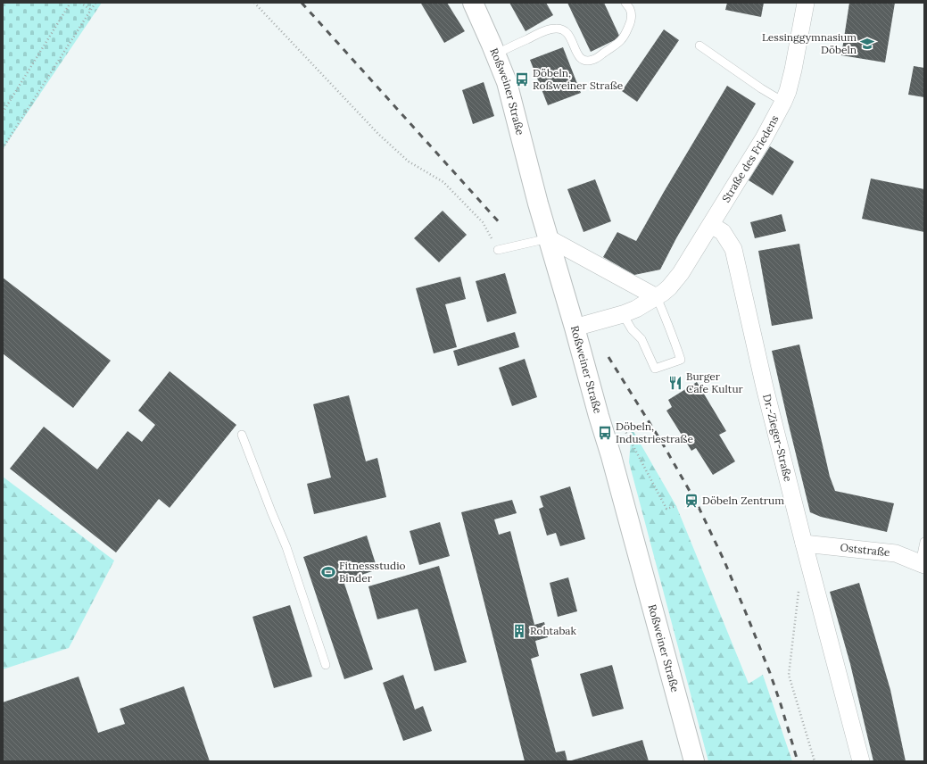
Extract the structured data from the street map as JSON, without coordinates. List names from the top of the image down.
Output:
{
  "streets": {
    "main road": ["Roßweiner Straße"],
    "street": ["Straße des Friedens", "Dr.-Zieger-Straße", "Oststraße"]
  },
  "crossings": [
    ["Roßweiner Straße", "Straße des Friedens"],
    ["Straße des Friedens", "Dr.-Zieger-Straße"],
    ["Dr.-Zieger-Straße", "Oststraße"]
  ],
  "places": {
    "school or university": ["Lessinggymnasium Döbeln"],
    "bus stop": ["Döbeln, Roßweiner Straße", "Döbeln, Industriestraße"],
    "restaurant": ["Burger Cafe Kultur"],
    "station": ["Döbeln Zentrum"],
    "sports": ["Fitnessstudio Binder"],
    "building": ["Rohtabak"]
  }
}
